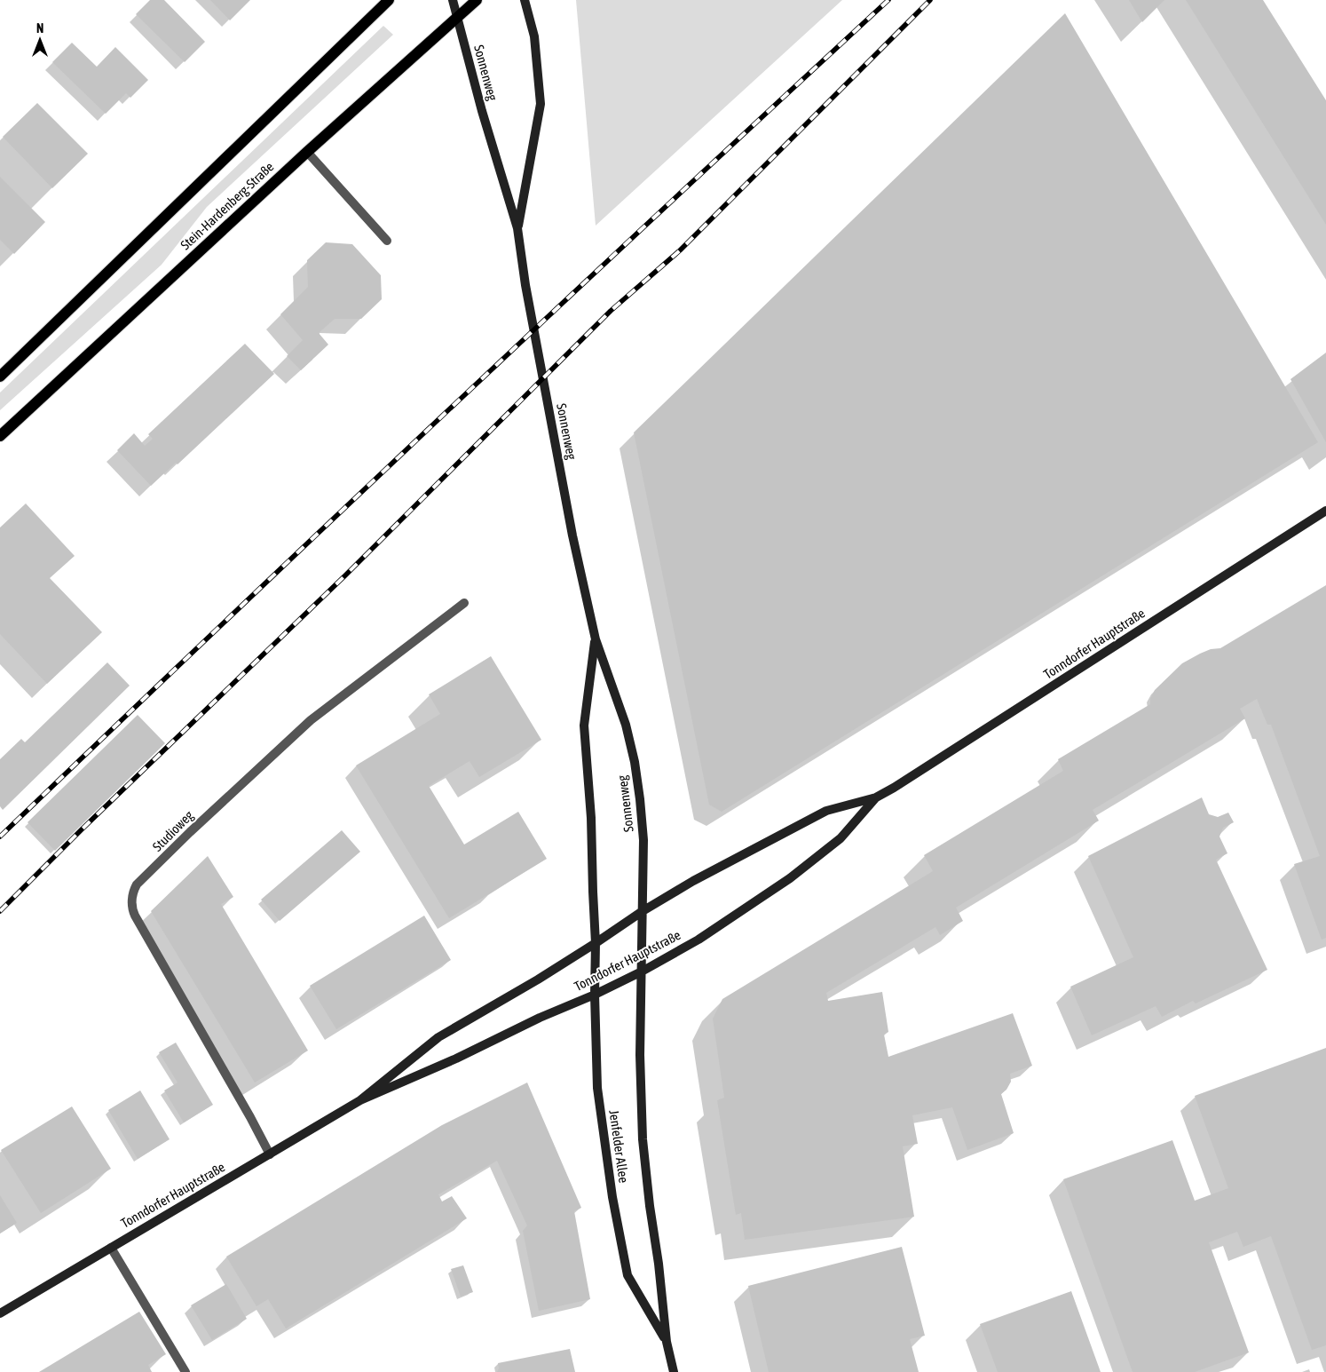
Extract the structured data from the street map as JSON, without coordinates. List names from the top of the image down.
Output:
{
  "streets": {
    "main road": [
      "Sonnenweg",
      "Stein-Hardenberg-Straße",
      "Tonndorfer Hauptstraße",
      "Jenfelder Allee"
    ],
    "street": ["Studioweg"]
  },
  "crossings": [
    ["Sonnenweg", "Stein-Hardenberg-Straße"],
    ["Sonnenweg", "Tonndorfer Hauptstraße"],
    ["Sonnenweg", "Jenfelder Allee"],
    ["Tonndorfer Hauptstraße", "Studioweg"],
    ["Tonndorfer Hauptstraße", "Jenfelder Allee"]
  ],
  "north": "top"
}
